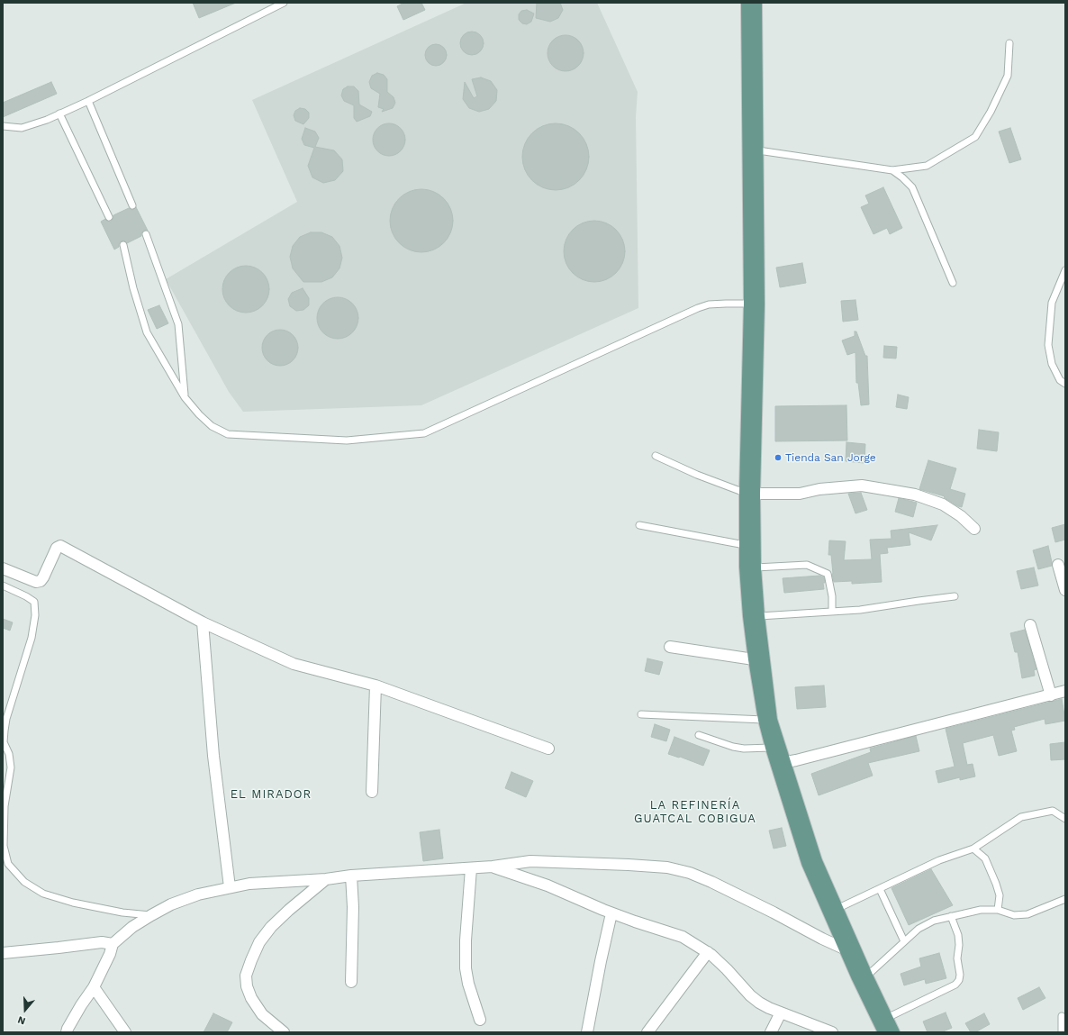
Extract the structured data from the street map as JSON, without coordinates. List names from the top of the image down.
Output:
{
  "districts": ["EL MIRADOR", "LA REFINERÍA GUATCAL COBIGUA"],
  "places": ["Tienda San Jorge"],
  "north": "bottom"
}
